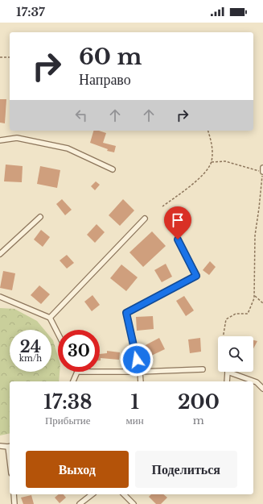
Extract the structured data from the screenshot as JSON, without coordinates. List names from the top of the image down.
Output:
{
  "page": {
    "status": "17:37",
    "turn": ["60 m", "Направо"],
    "speed": "24 km/h",
    "limit": "30",
    "eta": [
      "17:38",
      "Прибытие",
      "1",
      "мин",
      "200",
      "m"
    ],
    "buttons": ["Выход", "Поделиться"]
  }
}
